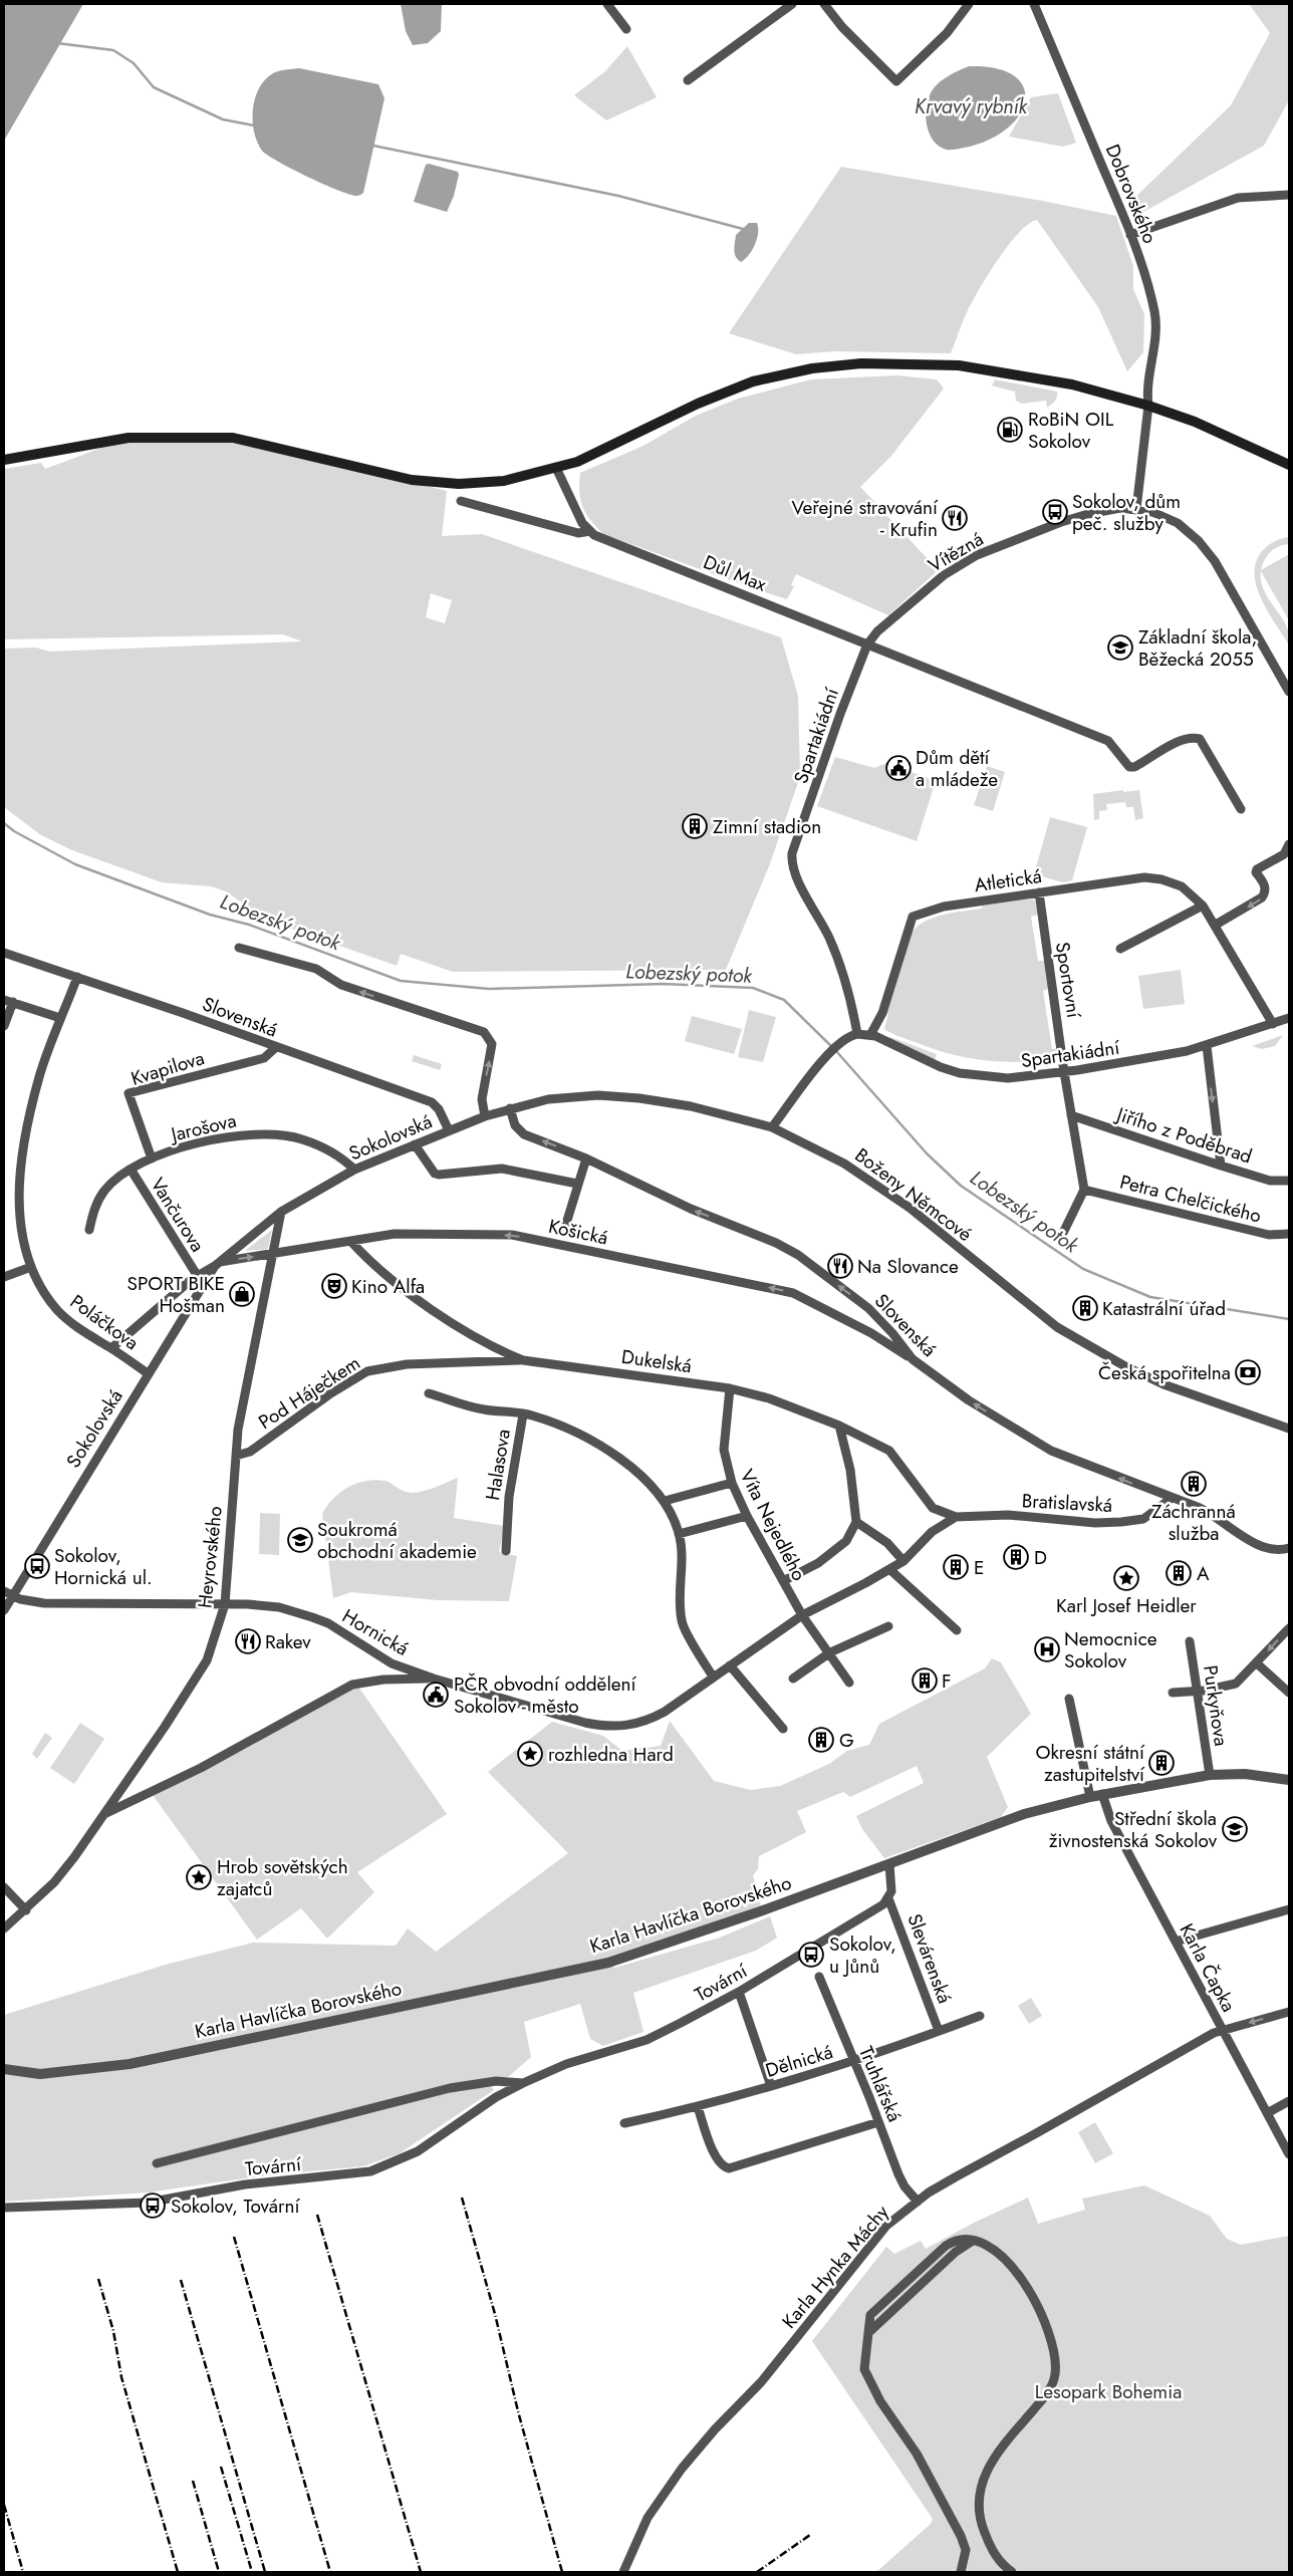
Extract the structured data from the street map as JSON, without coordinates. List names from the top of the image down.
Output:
{
  "streets": {
    "street": [
      "Dobrovského",
      "Vítězná",
      "Důl Max",
      "Spartakiádní",
      "Atletická",
      "Sportovní",
      "Slovenská",
      "Kvapilova",
      "Jarošova",
      "Jiřího z Poděbrad",
      "Sokolovská",
      "Boženy Němcové",
      "Petra Chelčického",
      "Vančurova",
      "Košická",
      "Poláčkova",
      "Dukelská",
      "Pod Háječkem",
      "Halasova",
      "Bratislavská",
      "Víta Nejedlého",
      "Heyrovského",
      "Hornická",
      "Purkyňova",
      "Karla Havlíčka Borovského",
      "Slevárenská",
      "Karla Čapka",
      "Tovární",
      "Dělnická",
      "Truhlářská",
      "Karla Hynka Máchy"
    ]
  },
  "crossings": [
    ["Dobrovského", "Vítězná"],
    ["Vítězná", "Důl Max"],
    ["Vítězná", "Spartakiádní"],
    ["Důl Max", "Spartakiádní"],
    ["Spartakiádní", "Atletická"],
    ["Spartakiádní", "Sportovní"],
    ["Atletická", "Sportovní"],
    ["Sportovní", "Jiřího z Poděbrad"],
    ["Sportovní", "Petra Chelčického"],
    ["Slovenská", "Kvapilova"],
    ["Slovenská", "Sokolovská"],
    ["Slovenská", "Boženy Němcové"],
    ["Slovenská", "Košická"],
    ["Slovenská", "Poláčkova"],
    ["Slovenská", "Bratislavská"],
    ["Kvapilova", "Jarošova"],
    ["Jarošova", "Sokolovská"],
    ["Jarošova", "Vančurova"],
    ["Sokolovská", "Boženy Němcové"],
    ["Sokolovská", "Vančurova"],
    ["Sokolovská", "Košická"],
    ["Sokolovská", "Poláčkova"],
    ["Sokolovská", "Heyrovského"],
    ["Sokolovská", "Hornická"],
    ["Košická", "Dukelská"],
    ["Košická", "Heyrovského"],
    ["Dukelská", "Pod Háječkem"],
    ["Dukelská", "Bratislavská"],
    ["Dukelská", "Víta Nejedlého"],
    ["Dukelská", "Hornická"],
    ["Pod Háječkem", "Heyrovského"],
    ["Bratislavská", "Hornická"],
    ["Víta Nejedlého", "Hornická"],
    ["Heyrovského", "Hornická"],
    ["Purkyňova", "Karla Havlíčka Borovského"],
    ["Karla Havlíčka Borovského", "Karla Čapka"],
    ["Slevárenská", "Tovární"],
    ["Slevárenská", "Dělnická"],
    ["Karla Čapka", "Karla Hynka Máchy"],
    ["Dělnická", "Truhlářská"],
    ["Truhlářská", "Karla Hynka Máchy"]
  ],
  "one_way": ["Slovenská", "Košická"],
  "water": ["Krvavý rybník", "Lobezský potok"],
  "parks": ["Lesopark Bohemia"],
  "places": {
    "fuel station": ["RoBiN OIL Sokolov"],
    "bus stop": [
      "Sokolov, dům peč. služby",
      "Sokolov, Hornická ul.",
      "Sokolov, u Jůnů",
      "Sokolov, Tovární"
    ],
    "restaurant": ["Veřejné stravování - Krufin", "Na Slovance", "Rakev"],
    "school or university": ["Základní škola, Běžecká 2055", "Soukromá obchodní akademie", "Střední škola živnostenská Sokolov"],
    "public building": ["Dům dětí a mládeže", "PČR obvodní oddělení Sokolov - město"],
    "building": [
      "Zimní stadion",
      "Katastrální úřad",
      "Záchranná služba",
      "D",
      "E",
      "A",
      "F",
      "G",
      "Okresní státní zastupitelství"
    ],
    "theatre": ["Kino Alfa"],
    "shop": ["SPORT BIKE Hošman"],
    "bank": ["Česká spořitelna"],
    "place": ["Karl Josef Heidler", "rozhledna Hard", "Hrob sovětských zajatců"],
    "hospital": ["Nemocnice Sokolov"]
  }
}
